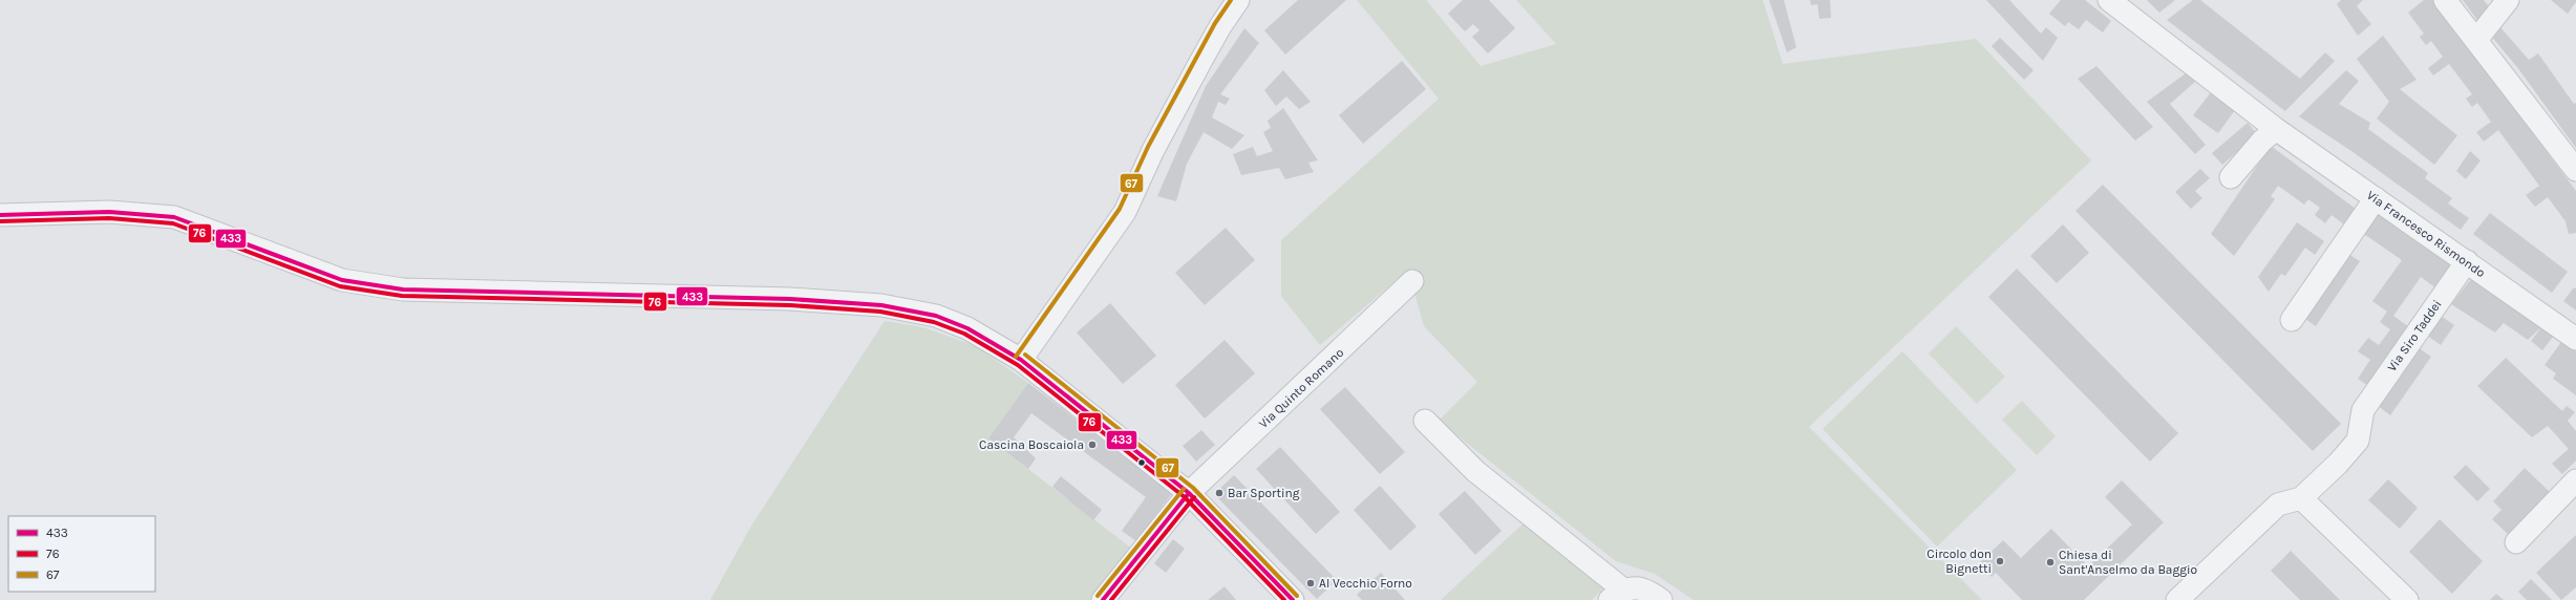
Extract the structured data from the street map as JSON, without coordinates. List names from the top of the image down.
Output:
{
  "streets": {
    "street": ["Via Francesco Rismondo", "Via Siro Taddei", "Via Quinto Romano"]
  },
  "crossings": [
    ["Via Francesco Rismondo", "Via Siro Taddei"]
  ],
  "places": [
    "Cascina Boscaiola",
    "Bar Sporting",
    "Circolo don Bignetti",
    "Chiesa di Sant'Anselmo da Baggio",
    "Al Vecchio Forno"
  ],
  "lines": ["transit line 67", "transit line 433", "transit line 76"],
  "legend": ["433", "76", "67"]
}
